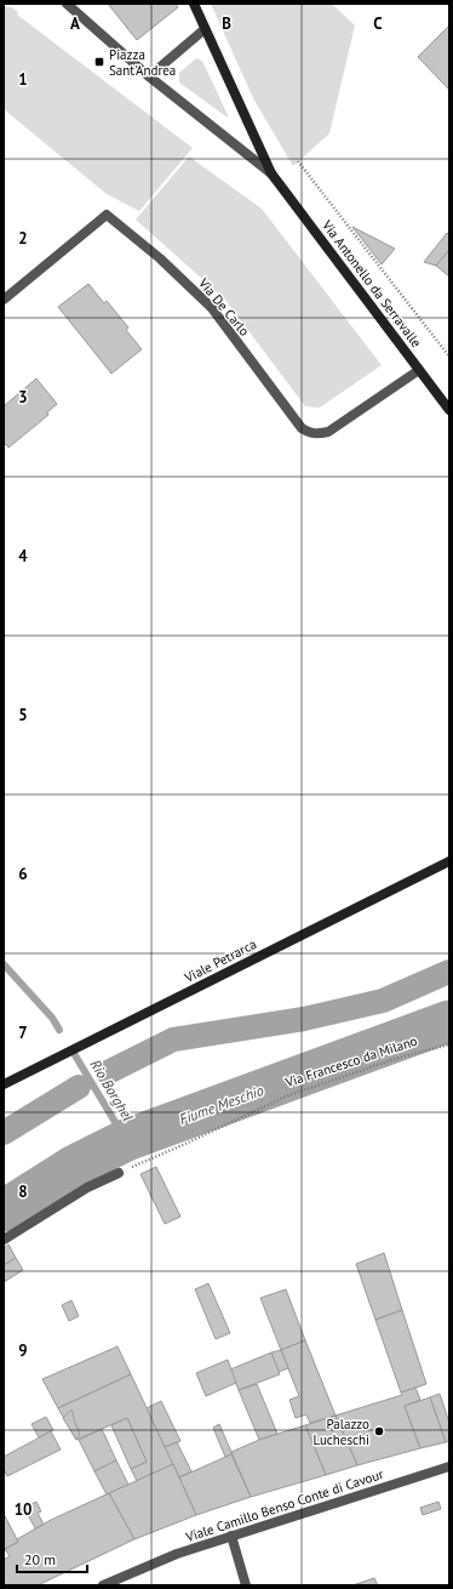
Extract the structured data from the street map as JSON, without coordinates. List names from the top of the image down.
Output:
{
  "streets": {
    "street": [
      "Via Antonello da Serravalle",
      "Via De Carlo",
      "Viale Petrarca",
      "Viale Camillo Benso Conte di Cavour"
    ],
    "path": ["Via Francesco da Milano"]
  },
  "crossings": [
    ["Via Antonello da Serravalle", "Via De Carlo"]
  ],
  "water": ["Rio Borghel", "Fiume Meschio"],
  "places": {
    "transit": ["Piazza Sant'Andrea"],
    "other": ["Palazzo Lucheschi"]
  },
  "scale_bar": "20 m",
  "grid": {
    "columns": ["A", "B", "C"],
    "rows": [
      "1",
      "2",
      "3",
      "4",
      "5",
      "6",
      "7",
      "8",
      "9",
      "10"
    ]
  }
}
